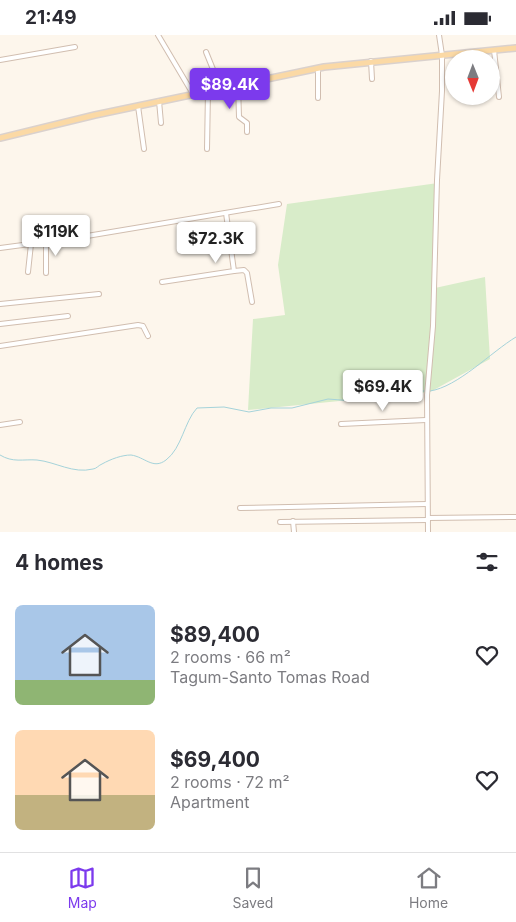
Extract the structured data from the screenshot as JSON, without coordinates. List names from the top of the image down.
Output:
{
  "north": "bottom",
  "page": {
    "status": "21:49",
    "price": [
      "$89.4K",
      "$119K",
      "$72.3K",
      "$69.4K"
    ],
    "heading": "4 homes",
    "list": [
      {
        "name": "$89,400",
        "note": "2 rooms · 66 m² · Tagum-Santo Tomas Road"
      },
      {
        "name": "$69,400",
        "note": "2 rooms · 72 m² · Apartment"
      }
    ],
    "tabs": ["Map", "Saved", "Home"]
  }
}
